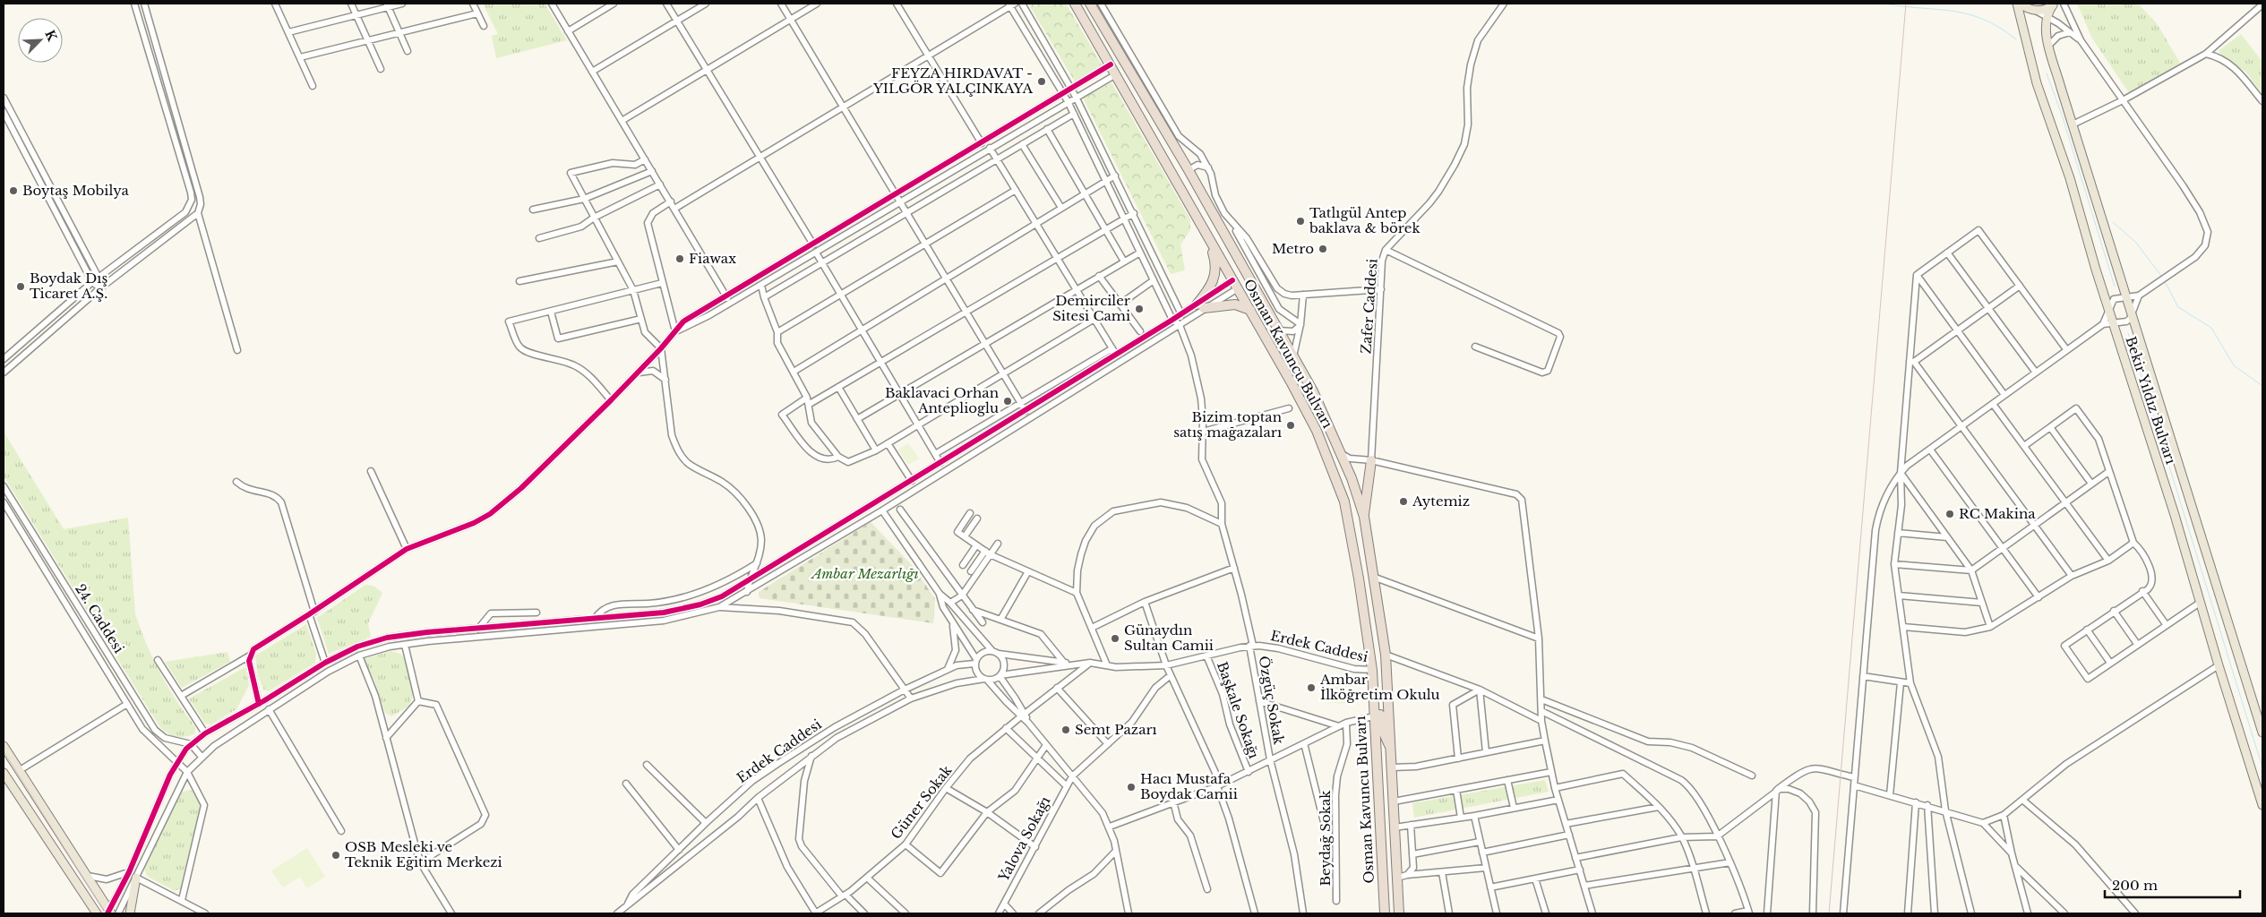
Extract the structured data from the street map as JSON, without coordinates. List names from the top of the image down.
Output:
{
  "streets": {
    "highway": ["Osman Kavuncu Bulvarı"],
    "main road": ["Bekir Yıldız Bulvarı"],
    "street": [
      "Zafer Caddesi",
      "24. Caddesi",
      "Erdek Caddesi",
      "Özgüç Sokak",
      "Başkale Sokağı",
      "Güner Sokak",
      "Beydağ Sokak",
      "Yalova Sokağı"
    ]
  },
  "crossings": [
    ["Osman Kavuncu Bulvarı", "Erdek Caddesi"],
    ["Erdek Caddesi", "Özgüç Sokak"],
    ["Erdek Caddesi", "Başkale Sokağı"],
    ["Erdek Caddesi", "Güner Sokak"]
  ],
  "parks": ["Ambar Mezarlığı"],
  "places": [
    "FEYZA HIRDAVAT - YILGÖR YALÇINKAYA",
    "Boytaş Mobilya",
    "Tatlıgül Antep baklava & börek",
    "Metro",
    "Fiawax",
    "Boydak Dış Ticaret A.Ş.",
    "Demirciler Sitesi Cami",
    "Baklavaci Orhan Anteplioglu",
    "Bizim toptan satış mağazaları",
    "Aytemiz",
    "RC Makina",
    "Günaydın Sultan Camii",
    "Ambar İlköğretim Okulu",
    "Semt Pazarı",
    "Hacı Mustafa Boydak Camii",
    "OSB Mesleki ve Teknik Eğitim Merkezi"
  ],
  "scale_bar": "200 m",
  "north": "top right"
}
